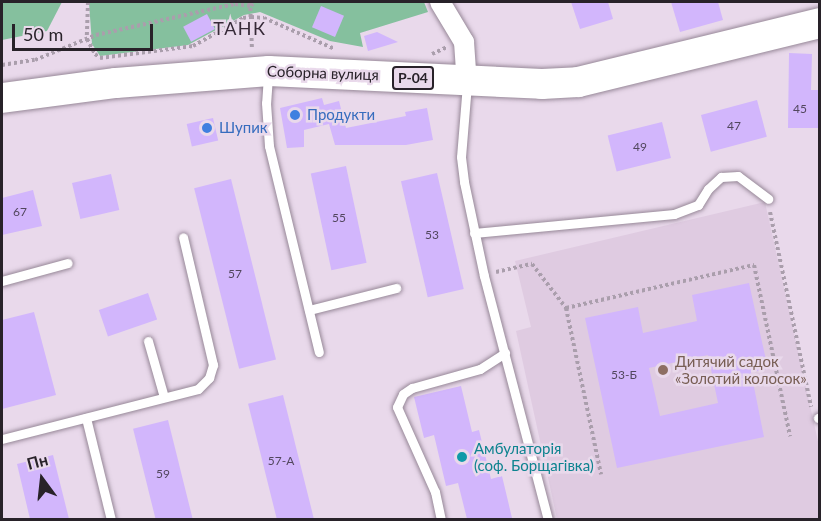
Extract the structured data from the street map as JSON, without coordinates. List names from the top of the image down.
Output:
{
  "streets": {
    "main road": ["Соборна вулиця", "Р-04"]
  },
  "districts": ["ТАНК"],
  "places": [
    "Продукти",
    "Шупик",
    "Дитячий садок «Золотий колосок»",
    "Амбулаторія (соф. Борщагівка)"
  ],
  "house_numbers": [
    "45",
    "47",
    "49",
    "67",
    "55",
    "53",
    "57",
    "53-Б",
    "57-А",
    "59"
  ],
  "scale_bar": "50 m",
  "north": "top"
}
